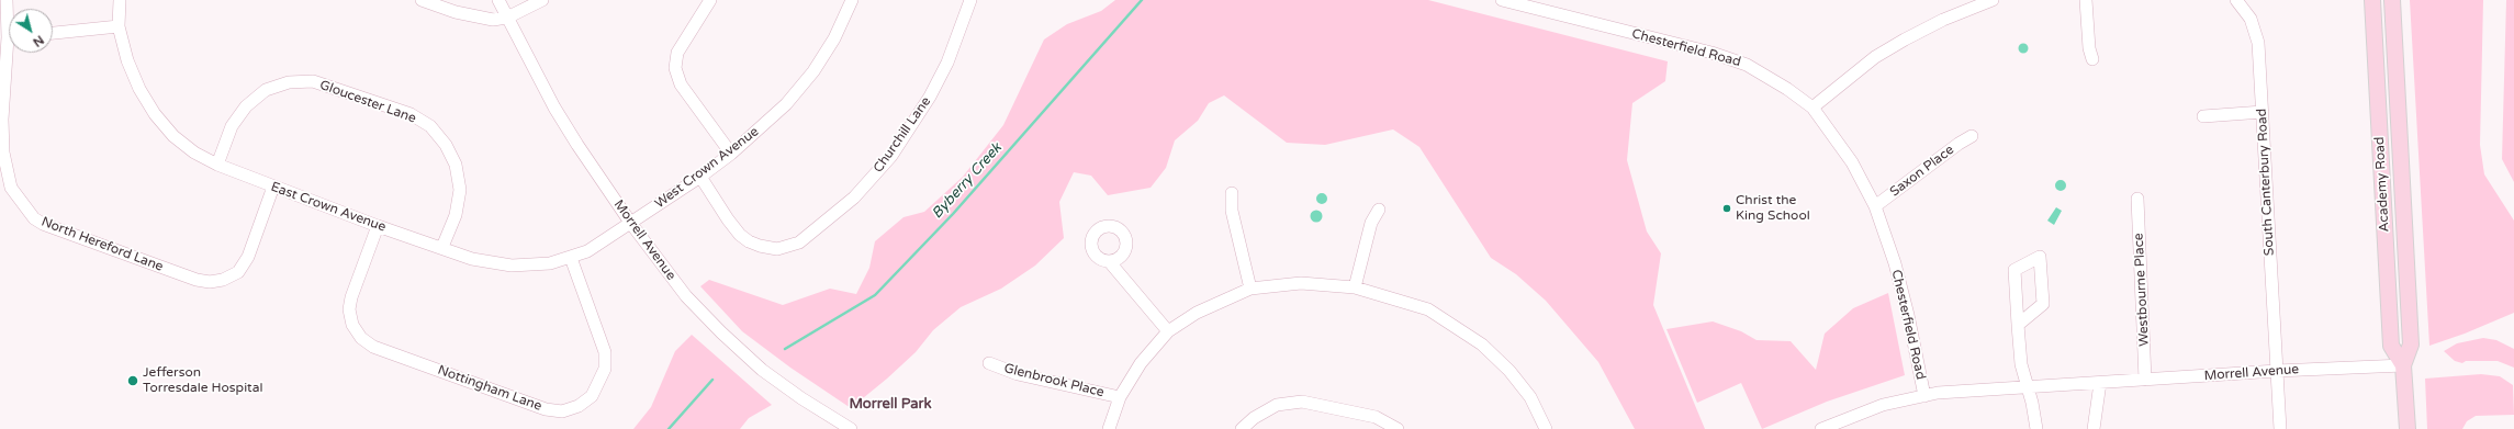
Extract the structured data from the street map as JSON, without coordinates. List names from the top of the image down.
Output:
{
  "streets": {
    "main road": ["Academy Road"],
    "street": [
      "Chesterfield Road",
      "Gloucester Lane",
      "Churchill Lane",
      "West Crown Avenue",
      "Saxon Place",
      "South Canterbury Road",
      "East Crown Avenue",
      "Morrell Avenue",
      "North Hereford Lane",
      "Westbourne Place",
      "Glenbrook Place",
      "Nottingham Lane"
    ]
  },
  "crossings": [
    ["Chesterfield Road", "Saxon Place"],
    ["Chesterfield Road", "Morrell Avenue"],
    ["Gloucester Lane", "East Crown Avenue"],
    ["Churchill Lane", "West Crown Avenue"],
    ["West Crown Avenue", "East Crown Avenue"],
    ["West Crown Avenue", "Morrell Avenue"],
    ["South Canterbury Road", "Morrell Avenue"],
    ["Academy Road", "Morrell Avenue"],
    ["East Crown Avenue", "Morrell Avenue"],
    ["East Crown Avenue", "North Hereford Lane"],
    ["East Crown Avenue", "Nottingham Lane"],
    ["Morrell Avenue", "Westbourne Place"]
  ],
  "districts": ["Morrell Park"],
  "water": ["Byberry Creek"],
  "places": ["Christ the King School", "Jefferson Torresdale Hospital"],
  "north": "bottom right"
}
